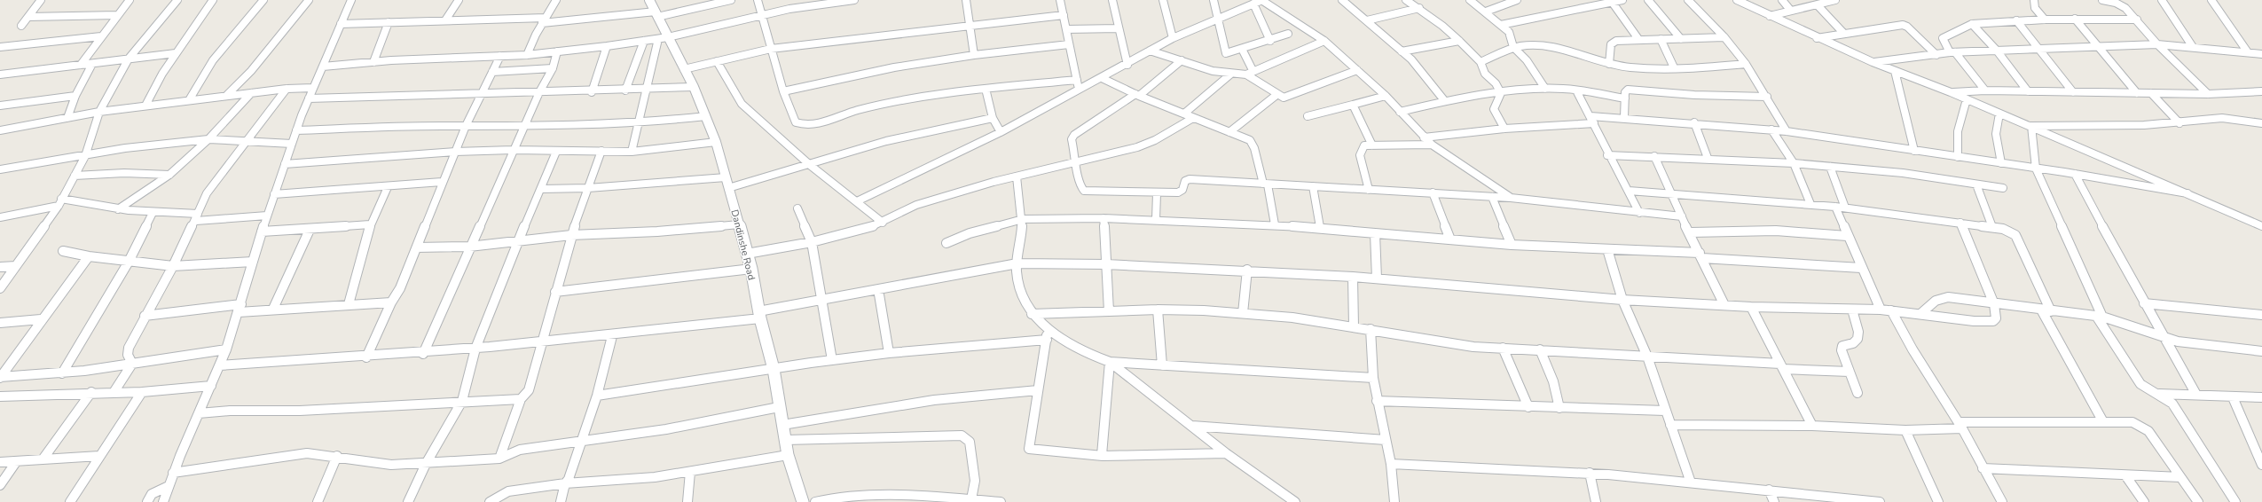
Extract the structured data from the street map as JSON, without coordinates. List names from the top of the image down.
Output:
{
  "streets": {
    "street": ["Dandinshe Road"]
  }
}
